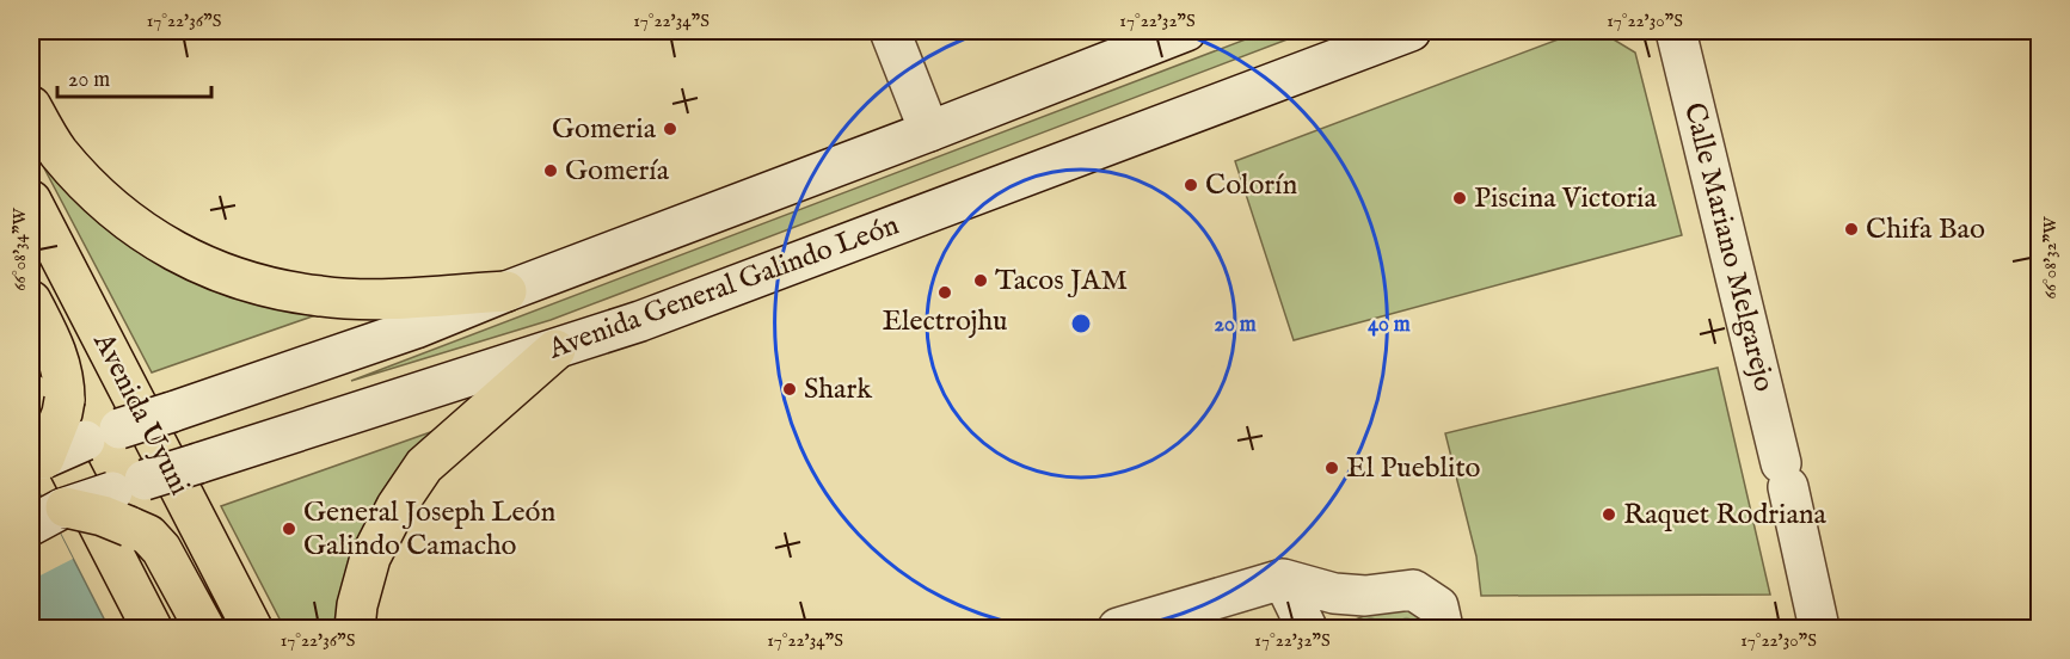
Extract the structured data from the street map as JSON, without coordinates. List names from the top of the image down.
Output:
{
  "streets": {
    "main road": ["Calle Mariano Melgarejo", "Avenida General Galindo León", "Avenida Uyuni"]
  },
  "places": [
    "Gomeria",
    "Gomería",
    "Colorín",
    "Piscina Victoria",
    "Chifa Bao",
    "Tacos JAM",
    "Electrojhu",
    "Shark",
    "El Pueblito",
    "Raquet Rodriana",
    "General Joseph León Galindo Camacho"
  ],
  "scale_bar": "20 m",
  "coordinates": [
    "17°22'36\"S",
    "17°22'34\"S",
    "17°22'32\"S",
    "17°22'30\"S",
    "66°08'34\"W",
    "66°08'32\"W"
  ],
  "rings": ["20 m", "40 m"]
}
